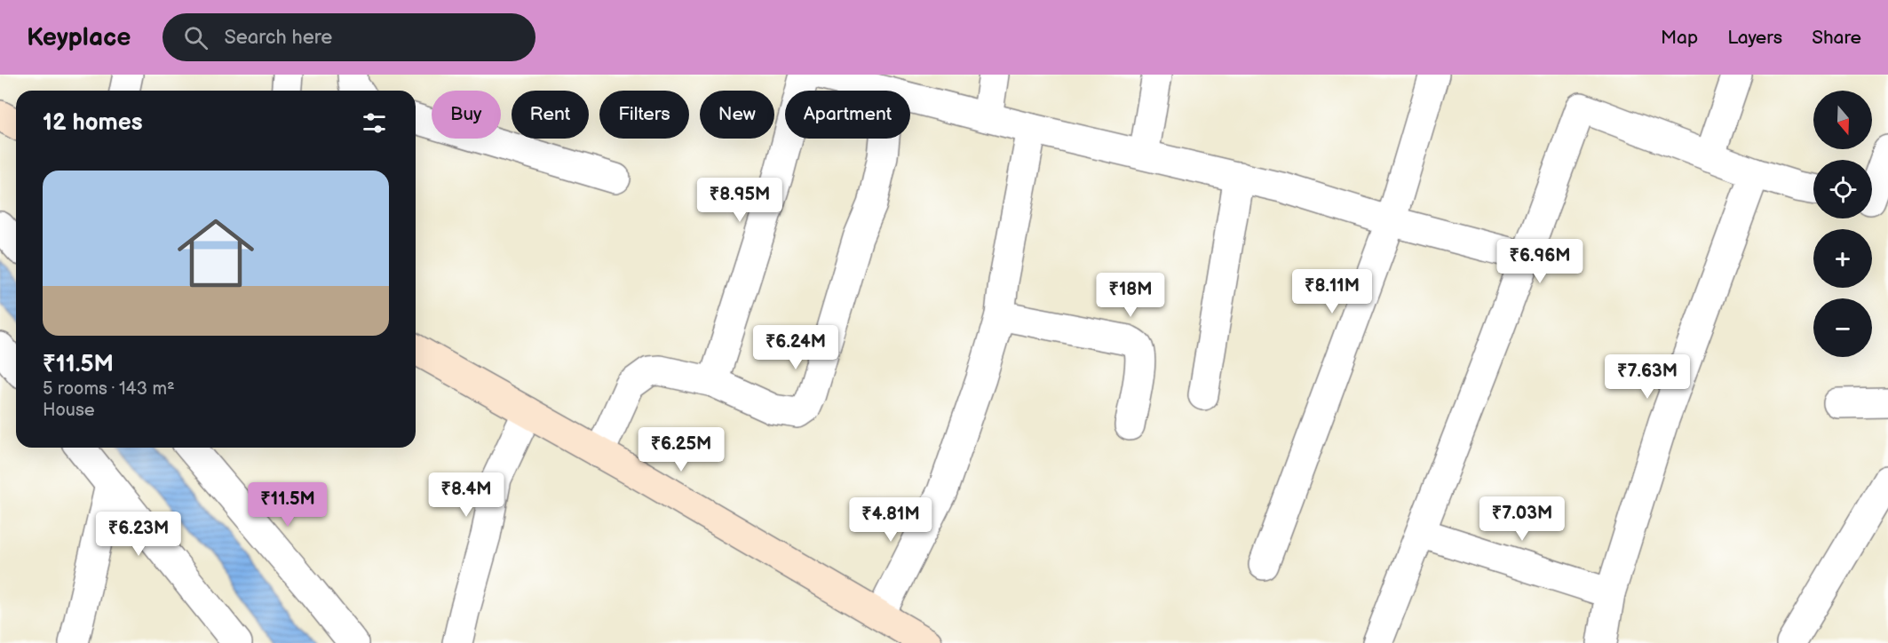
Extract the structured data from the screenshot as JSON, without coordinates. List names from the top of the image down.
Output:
{
  "north": "bottom",
  "page": {
    "header": "Keyplace",
    "search": "Search here",
    "nav": ["Map", "Layers", "Share"],
    "map_buttons": ["+", "−"],
    "chip": [
      "Buy",
      "Rent",
      "Filters",
      "New",
      "Apartment"
    ],
    "heading": "12 homes",
    "list": [
      {
        "name": "₹11.5M",
        "note": "5 rooms · 143 m² · House"
      }
    ],
    "price": [
      "₹8.95M",
      "₹6.96M",
      "₹8.11M",
      "₹18M",
      "₹6.24M",
      "₹7.63M",
      "₹6.25M",
      "₹8.4M",
      "₹11.5M",
      "₹7.03M",
      "₹4.81M",
      "₹6.23M"
    ]
  }
}
